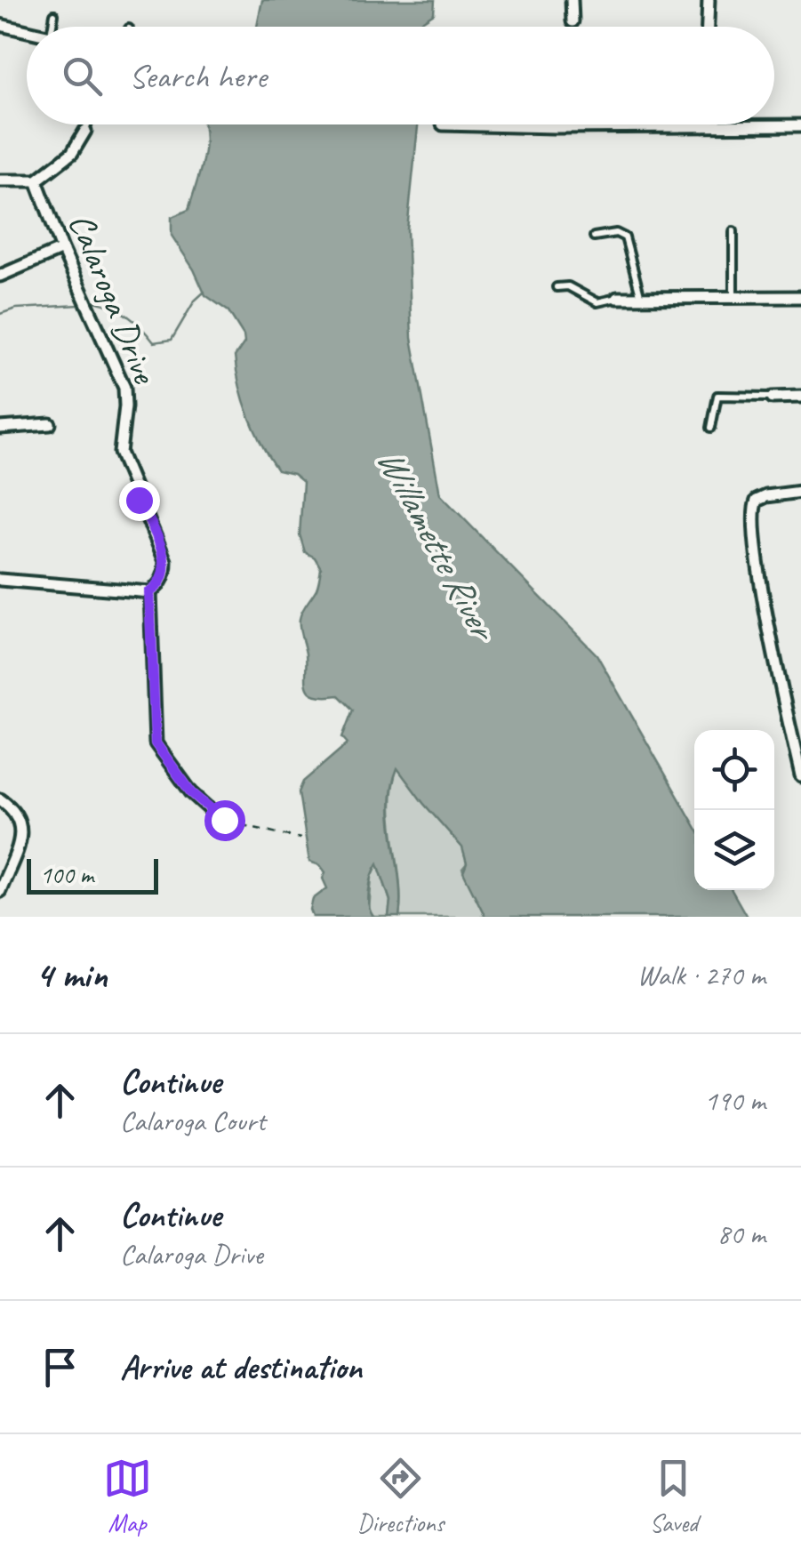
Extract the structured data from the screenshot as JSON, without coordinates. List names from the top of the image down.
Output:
{
  "streets": {
    "street": ["Calaroga Drive"]
  },
  "water": ["Willamette River"],
  "scale_bar": "100 m",
  "page": {
    "search": "Search here",
    "scale": "100 m",
    "heading": ["4 min", "Walk · 270 m"],
    "list": [
      ["Continue", "Calaroga Court", "190 m"],
      ["Continue", "Calaroga Drive", "80 m"],
      "Arrive at destination"
    ],
    "nav": ["Map", "Directions", "Saved"]
  }
}
